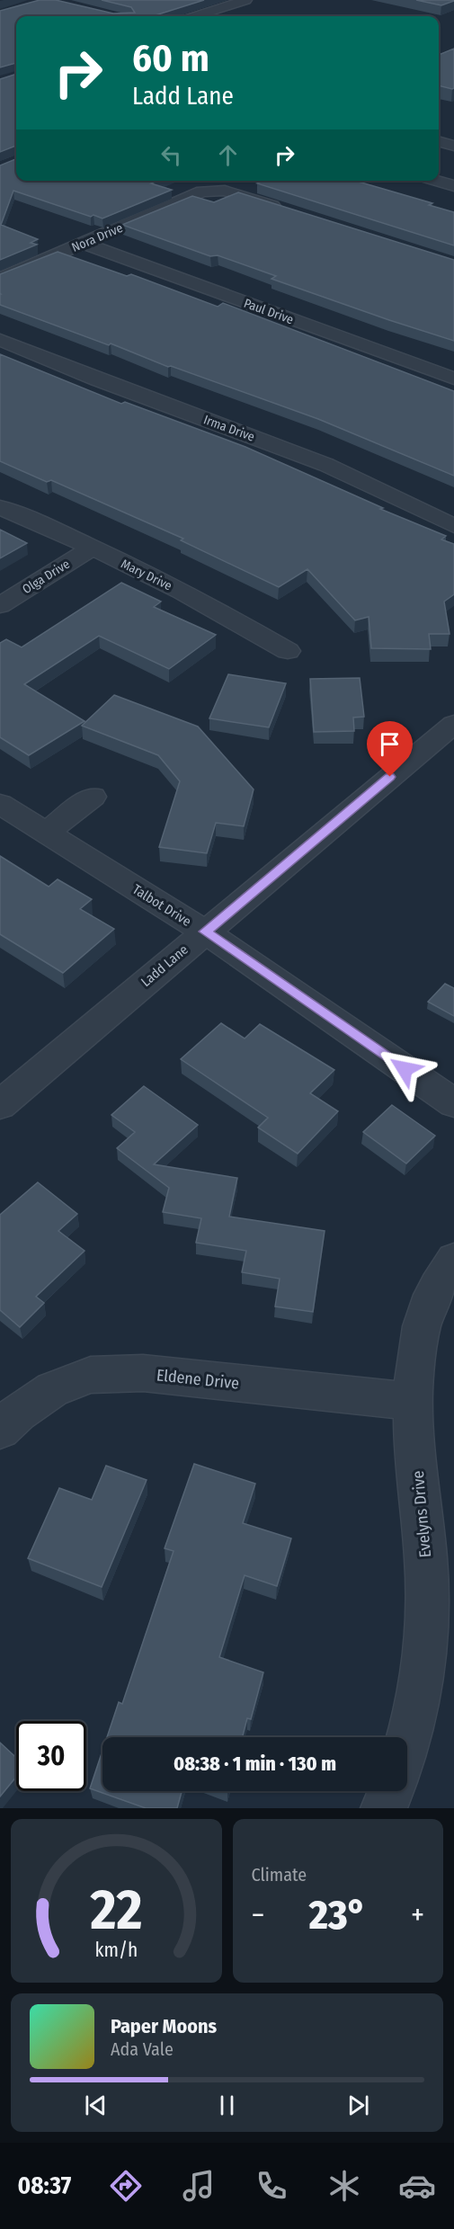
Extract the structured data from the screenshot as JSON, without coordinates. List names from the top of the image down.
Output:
{
  "streets": {
    "street": [
      "Nora Drive",
      "Paul Drive",
      "Irma Drive",
      "Mary Drive",
      "Olga Drive",
      "Talbot Drive",
      "Ladd Lane",
      "Eldene Drive",
      "Evelyns Drive"
    ]
  },
  "crossings": [
    ["Nora Drive", "Paul Drive"],
    ["Mary Drive", "Olga Drive"],
    ["Talbot Drive", "Ladd Lane"],
    ["Eldene Drive", "Evelyns Drive"]
  ],
  "page": {
    "turn": ["60 m", "Ladd Lane"],
    "limit": "30",
    "trip": "08:38 · 1 min · 130 m",
    "tile": "Climate",
    "heat": ["−", "23°", "+"],
    "song": ["Paper Moons", "Ada Vale"],
    "tabs": "08:37",
    "gauge": ["22", "km/h"]
  }
}
